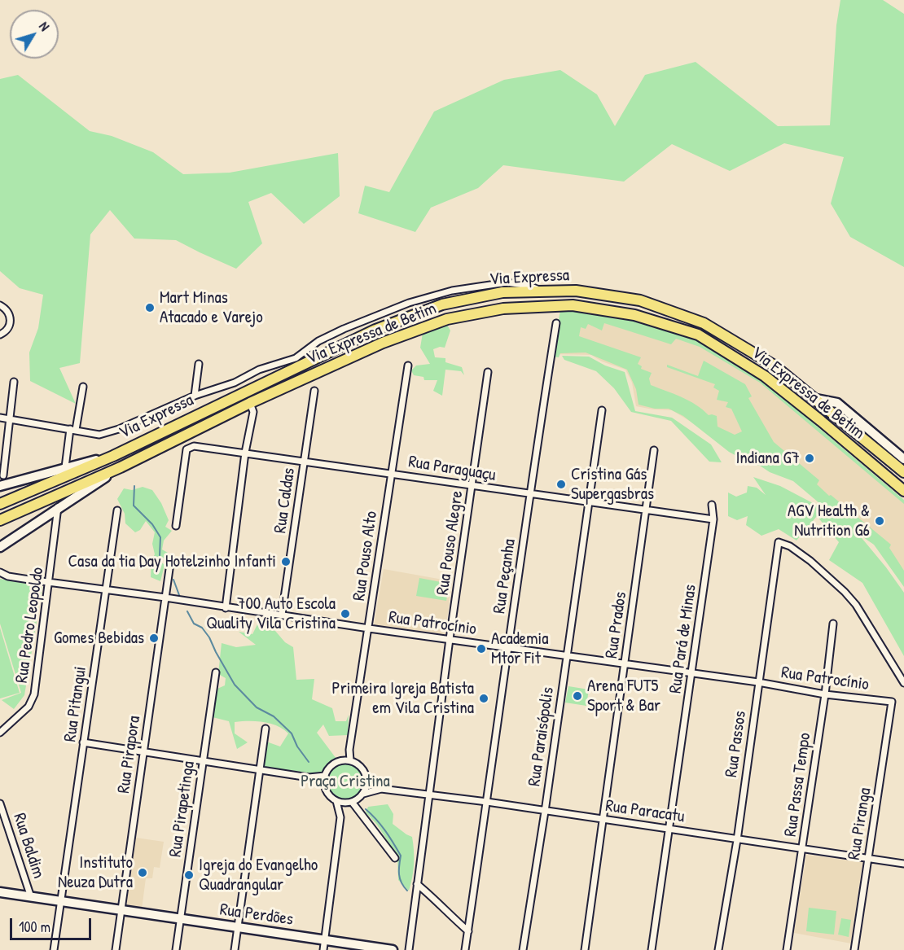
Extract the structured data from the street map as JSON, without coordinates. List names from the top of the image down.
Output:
{
  "streets": {
    "highway": ["Via Expressa", "Via Expressa de Betim"],
    "street": [
      "Rua Paraguaçu",
      "Rua Caldas",
      "Rua Pouso Alegre",
      "Rua Pouso Alto",
      "Rua Peçanha",
      "Rua Patrocínio",
      "Rua Pedro Leopoldo",
      "Rua Prados",
      "Rua Pará de Minas",
      "Rua Pitangui",
      "Rua Paraisópolis",
      "Rua Passos",
      "Rua Pirapora",
      "Rua Passa Tempo",
      "Rua Pirapetinga",
      "Rua Paracatu",
      "Rua Piranga",
      "Rua Baldim",
      "Rua Perdões"
    ]
  },
  "crossings": [
    ["Rua Paraguaçu", "Rua Caldas"],
    ["Rua Paraguaçu", "Rua Pouso Alegre"],
    ["Rua Paraguaçu", "Rua Pouso Alto"],
    ["Rua Paraguaçu", "Rua Peçanha"],
    ["Rua Paraguaçu", "Rua Prados"],
    ["Rua Paraguaçu", "Rua Pará de Minas"],
    ["Rua Paraguaçu", "Rua Paraisópolis"],
    ["Rua Caldas", "Rua Patrocínio"],
    ["Rua Pouso Alegre", "Rua Patrocínio"],
    ["Rua Pouso Alegre", "Rua Paracatu"],
    ["Rua Pouso Alto", "Rua Patrocínio"],
    ["Rua Pouso Alto", "Rua Paracatu"],
    ["Rua Peçanha", "Rua Patrocínio"],
    ["Rua Peçanha", "Rua Paracatu"],
    ["Rua Patrocínio", "Rua Pedro Leopoldo"],
    ["Rua Patrocínio", "Rua Prados"],
    ["Rua Patrocínio", "Rua Pará de Minas"],
    ["Rua Patrocínio", "Rua Pitangui"],
    ["Rua Patrocínio", "Rua Paraisópolis"],
    ["Rua Patrocínio", "Rua Passos"],
    ["Rua Patrocínio", "Rua Pirapora"],
    ["Rua Patrocínio", "Rua Passa Tempo"],
    ["Rua Patrocínio", "Rua Piranga"],
    ["Rua Prados", "Rua Paracatu"],
    ["Rua Pará de Minas", "Rua Paracatu"],
    ["Rua Pitangui", "Rua Perdões"],
    ["Rua Paraisópolis", "Rua Paracatu"],
    ["Rua Passos", "Rua Paracatu"],
    ["Rua Pirapora", "Rua Perdões"],
    ["Rua Passa Tempo", "Rua Paracatu"],
    ["Rua Pirapetinga", "Rua Perdões"],
    ["Rua Paracatu", "Rua Piranga"],
    ["Rua Baldim", "Rua Perdões"]
  ],
  "parks": ["Praça Cristina"],
  "places": [
    "Mart Minas Atacado e Varejo",
    "Indiana G7",
    "Cristina Gás Supergasbras",
    "AGV Health & Nutrition G6",
    "Casa da tia Day Hotelzinho Infanti",
    "700 Auto Escola Quality Vila Cristina",
    "Gomes Bebidas",
    "Academia Mtor Fit",
    "Arena FUT5 Sport & Bar",
    "Primeira Igreja Batista em Vila Cristina",
    "Instituto Neuza Dutra",
    "Igreja do Evangelho Quadrangular"
  ],
  "scale_bar": "100 m",
  "north": "top right"
}
